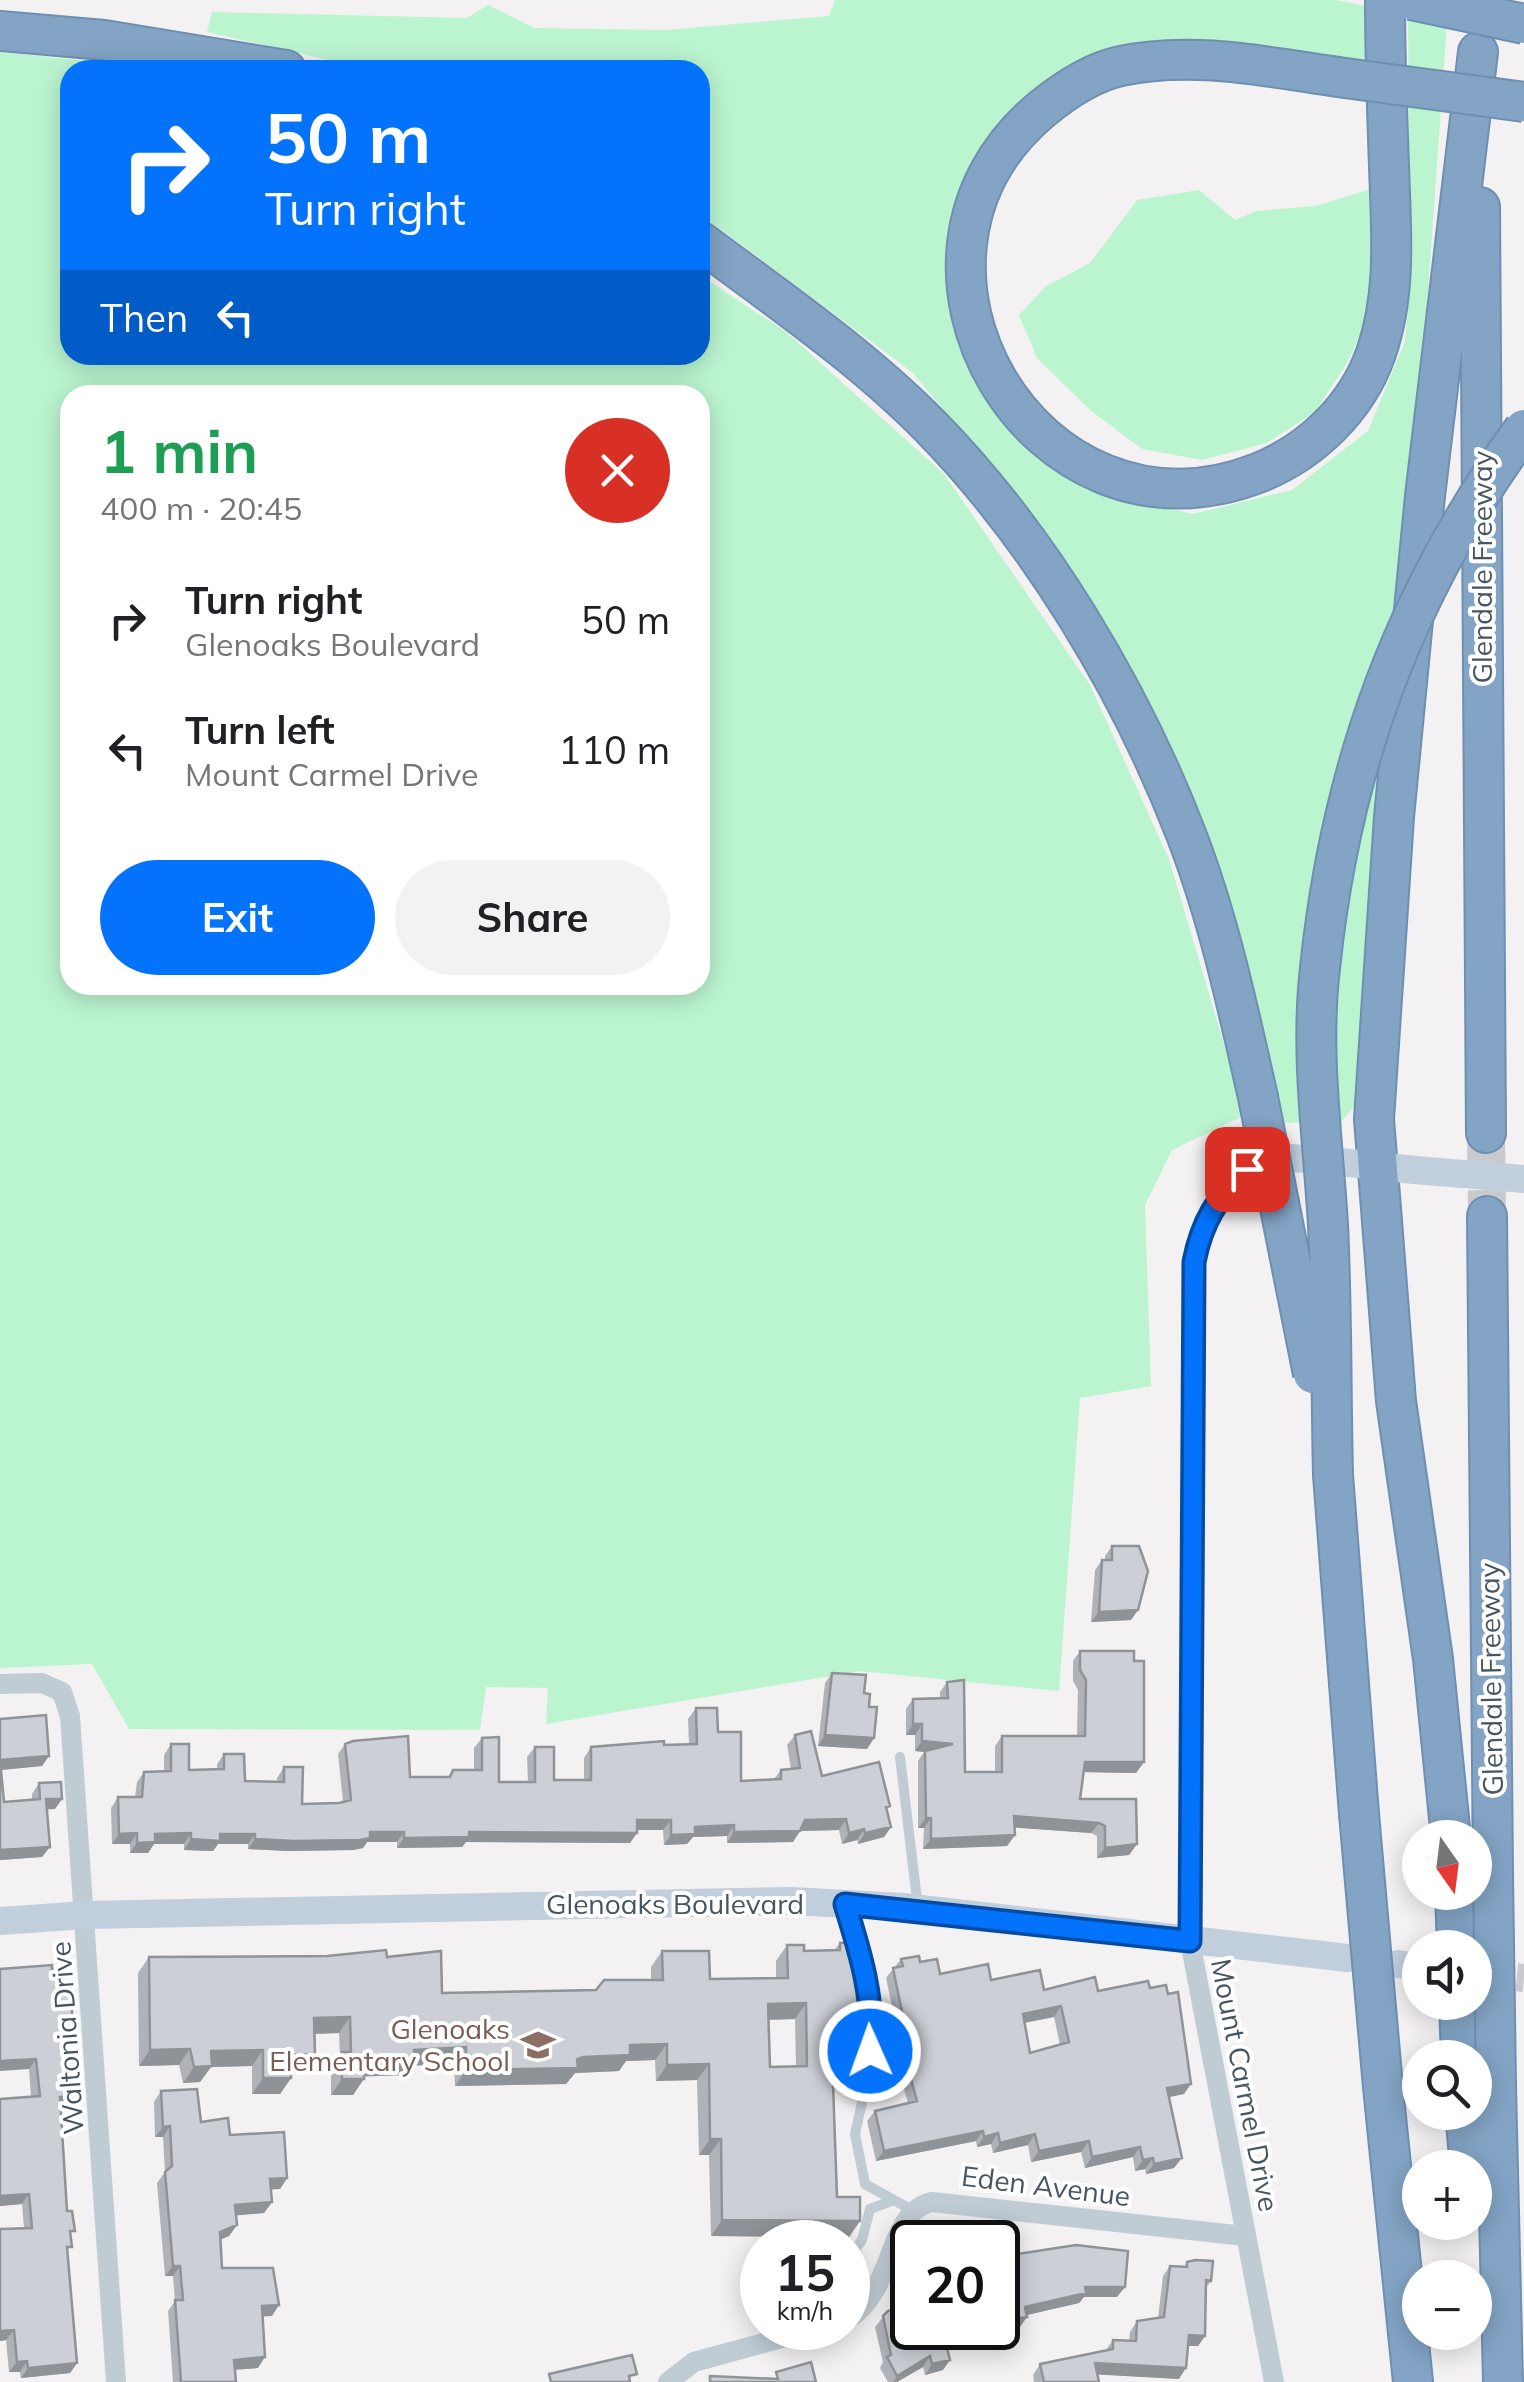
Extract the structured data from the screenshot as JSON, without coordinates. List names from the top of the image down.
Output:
{
  "streets": {
    "highway": ["Glendale Freeway"],
    "street": [
      "Glenoaks Boulevard",
      "Waltonia Drive",
      "Mount Carmel Drive",
      "Eden Avenue"
    ]
  },
  "crossings": [
    ["Glenoaks Boulevard", "Waltonia Drive"],
    ["Glenoaks Boulevard", "Mount Carmel Drive"],
    ["Mount Carmel Drive", "Eden Avenue"]
  ],
  "places": {
    "school or university": ["Glenoaks Elementary School"]
  },
  "north": "bottom",
  "page": {
    "turn": ["50 m", "Turn right"],
    "then": "Then",
    "heading": ["1 min", "400 m · 20:45"],
    "list": [
      {
        "name": "Turn right",
        "note": "Glenoaks Boulevard",
        "value": "50 m"
      },
      {
        "name": "Turn left",
        "note": "Mount Carmel Drive",
        "value": "110 m"
      }
    ],
    "buttons": ["Exit", "Share"],
    "map_buttons": ["+", "−"],
    "speed": "15 km/h",
    "limit": "20"
  }
}
